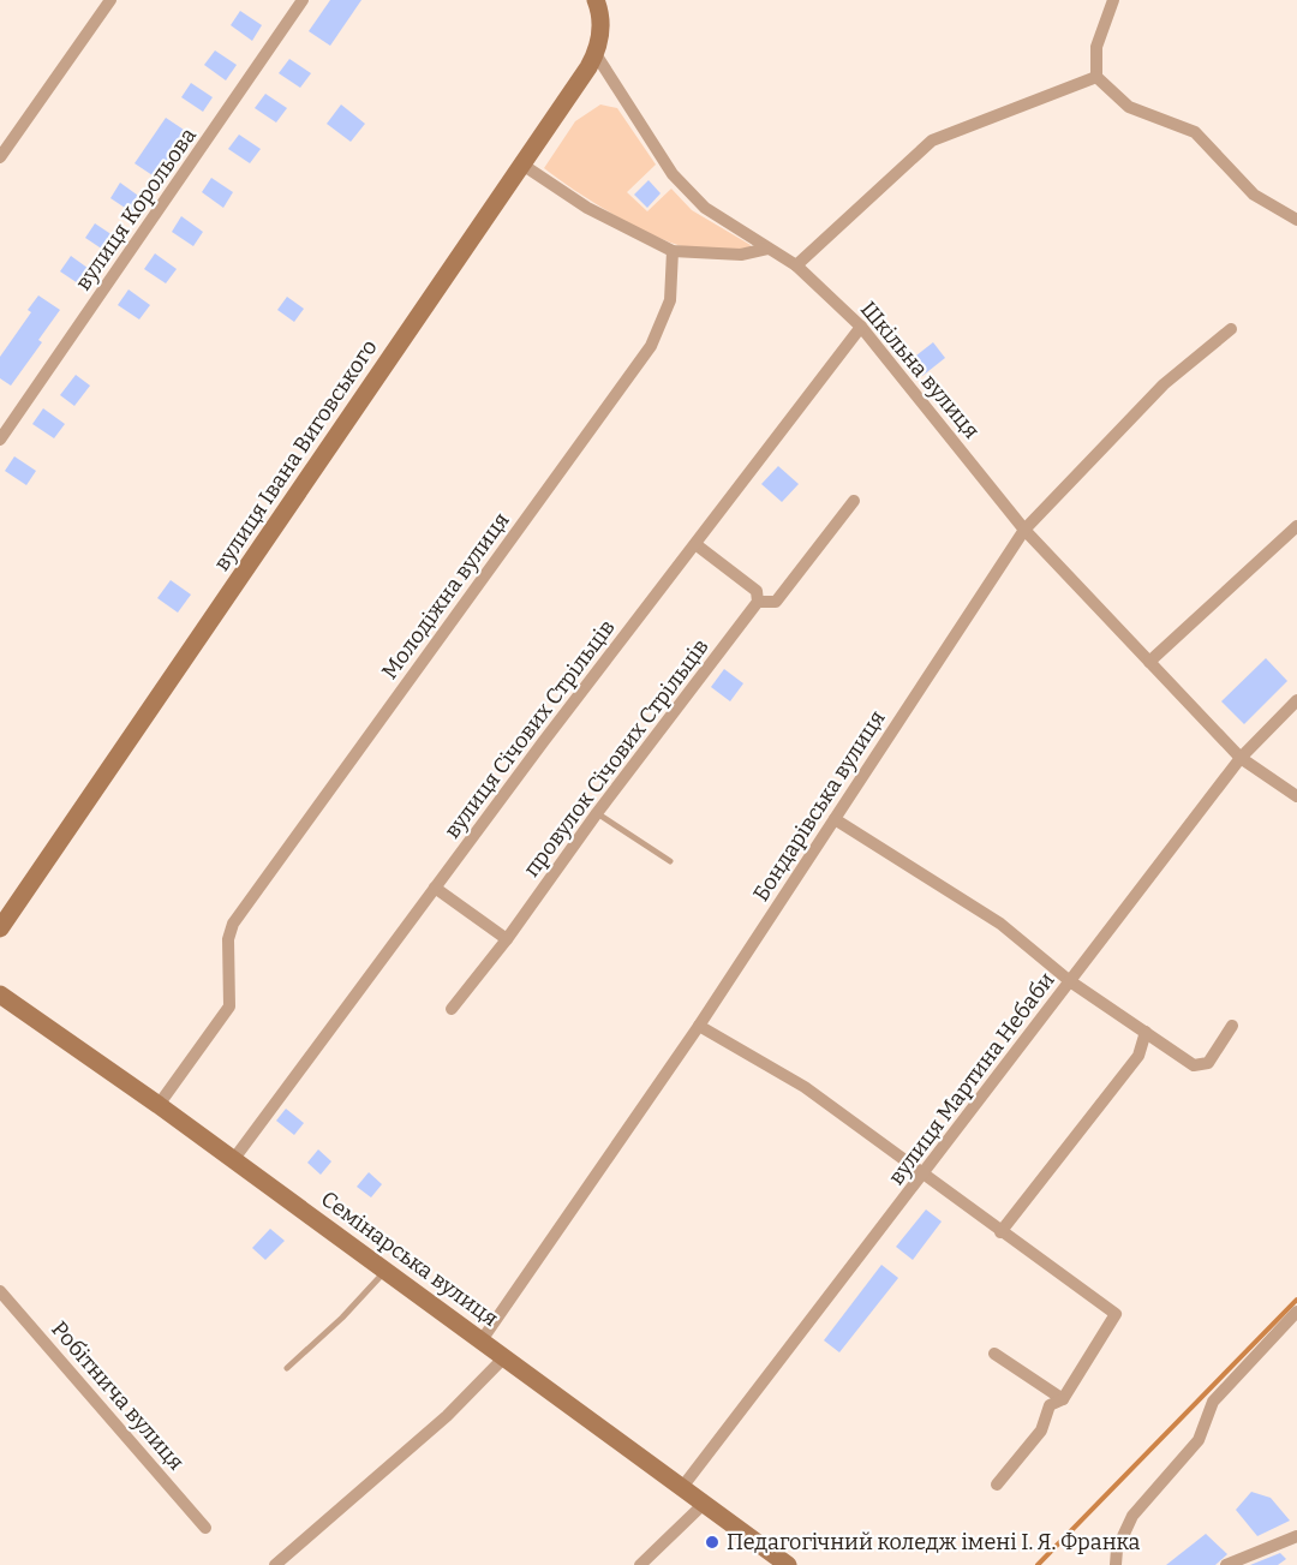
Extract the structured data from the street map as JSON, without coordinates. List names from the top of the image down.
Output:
{
  "streets": {
    "street": [
      "вулиця Корольова",
      "Шкільна вулиця",
      "вулиця Івана Виговського",
      "Молодіжна вулиця",
      "вулиця Січових Стрільців",
      "провулок Січових Стрільців",
      "Бондарівська вулиця",
      "вулиця Мартина Небаби",
      "Семінарська вулиця",
      "Робітнича вулиця"
    ]
  },
  "crossings": [
    ["Шкільна вулиця", "вулиця Івана Виговського"],
    ["Шкільна вулиця", "вулиця Січових Стрільців"],
    ["Шкільна вулиця", "Бондарівська вулиця"],
    ["Шкільна вулиця", "вулиця Мартина Небаби"],
    ["Молодіжна вулиця", "Семінарська вулиця"],
    ["вулиця Січових Стрільців", "Семінарська вулиця"],
    ["Бондарівська вулиця", "Семінарська вулиця"],
    ["вулиця Мартина Небаби", "Семінарська вулиця"]
  ],
  "places": ["Педагогічний коледж імені І. Я. Франка"]
}
